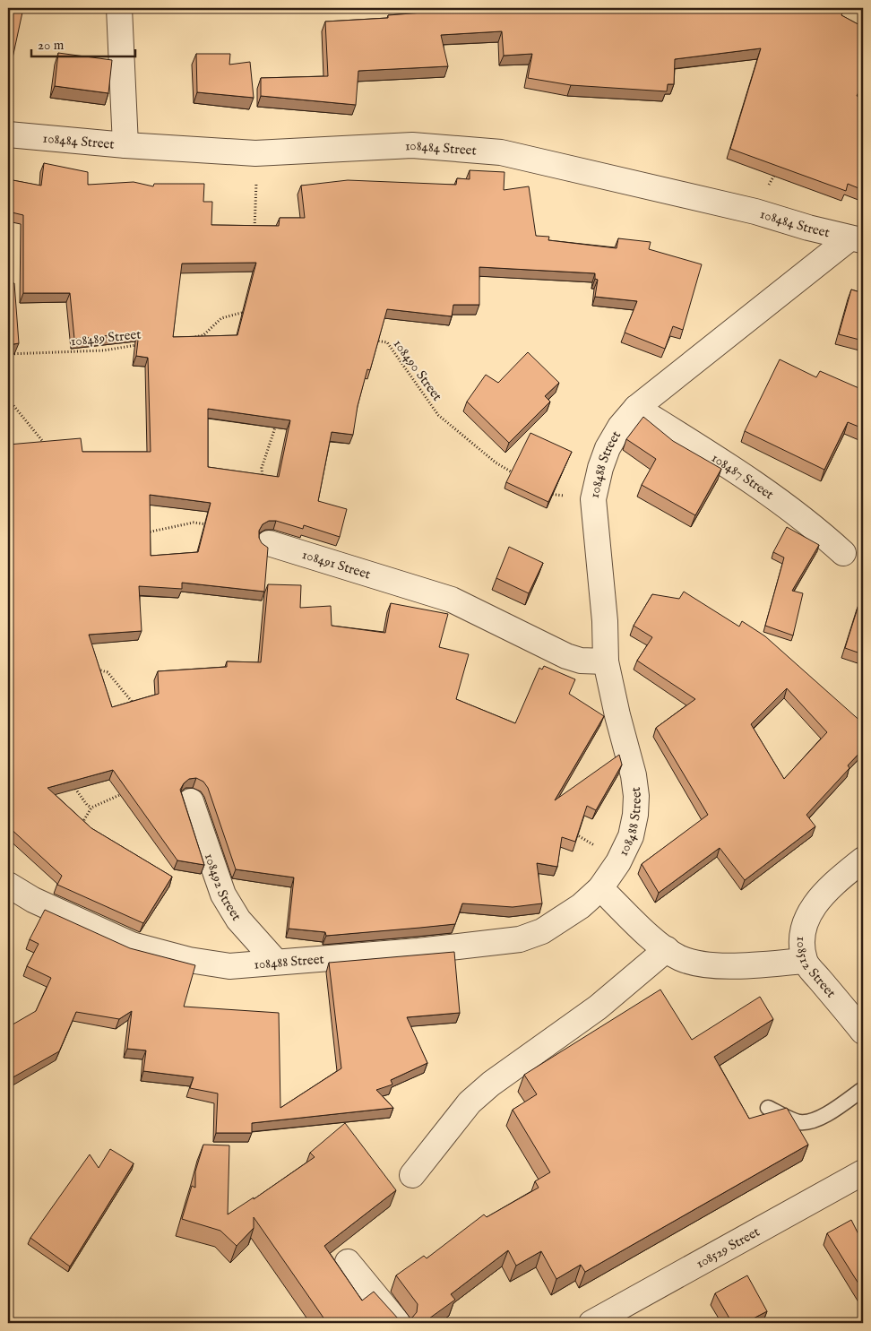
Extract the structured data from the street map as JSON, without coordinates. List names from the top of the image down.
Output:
{
  "streets": {
    "street": [
      "108484 Street",
      "108488 Street",
      "108487 Street",
      "108491 Street",
      "108492 Street",
      "108512 Street",
      "108529 Street"
    ],
    "path": ["108489 Street", "108490 Street"]
  },
  "crossings": [
    ["108484 Street", "108488 Street"],
    ["108488 Street", "108487 Street"],
    ["108488 Street", "108491 Street"],
    ["108488 Street", "108492 Street"]
  ],
  "scale_bar": "20 m"
}
